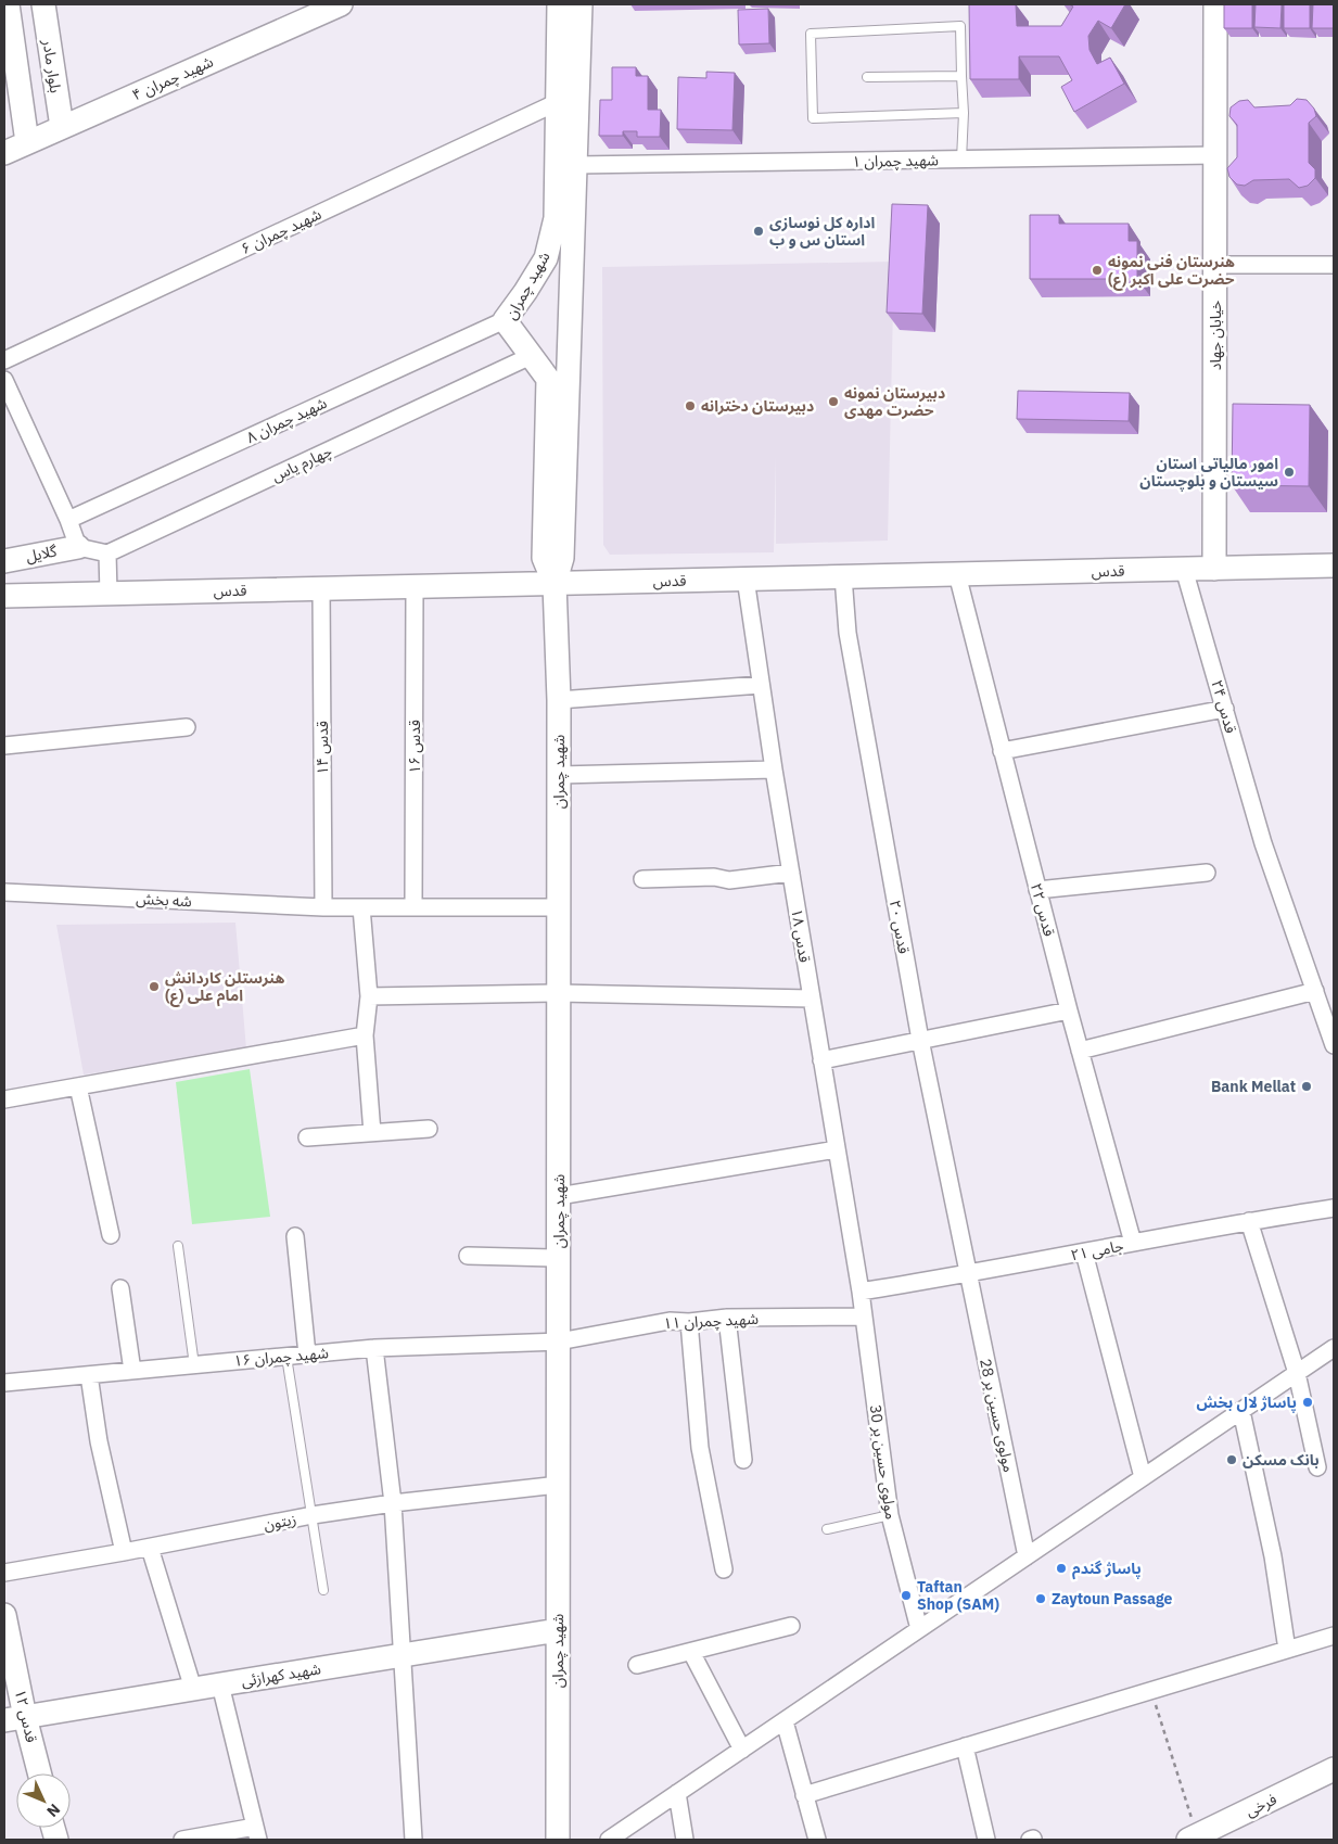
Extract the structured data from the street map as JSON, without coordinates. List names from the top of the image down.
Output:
{
  "streets": {
    "street": [
      "بلوار مادر",
      "شهید چمران ۴",
      "شهید چمران ۱",
      "شهید چمران ۶",
      "شهید چمران",
      "خیابان جهاد",
      "شهید چمران ۸",
      "چهارم یاس",
      "گلایل",
      "قدس",
      "قدس ۲۴",
      "قدس ۱۶",
      "قدس ۱۴",
      "شه بخش",
      "قدس ۲۲",
      "قدس ۲۰",
      "قدس ۱۸",
      "جامی ۲۱",
      "شهید چمران ۱۱",
      "شهید چمران ۱۶",
      "مولوی حسین بر 28",
      "مولوی حسین بر 30",
      "زیتون",
      "شهید کهرازئی",
      "قدس ۱۲",
      "فرخی"
    ]
  },
  "crossings": [
    ["بلوار مادر", "شهید چمران ۴"],
    ["شهید چمران ۱", "شهید چمران"],
    ["شهید چمران ۱", "خیابان جهاد"],
    ["شهید چمران ۶", "شهید چمران"],
    ["شهید چمران", "شهید چمران ۸"],
    ["شهید چمران", "چهارم یاس"],
    ["شهید چمران", "قدس"],
    ["شهید چمران", "شه بخش"],
    ["شهید چمران", "شهید چمران ۱۱"],
    ["شهید چمران", "شهید چمران ۱۶"],
    ["شهید چمران", "زیتون"],
    ["شهید چمران", "شهید کهرازئی"],
    ["خیابان جهاد", "قدس"],
    ["قدس", "قدس ۲۴"],
    ["قدس", "قدس ۱۶"],
    ["قدس", "قدس ۱۴"],
    ["قدس", "قدس ۲۲"],
    ["قدس", "قدس ۲۰"],
    ["قدس", "قدس ۱۸"],
    ["قدس ۱۶", "شه بخش"],
    ["قدس ۱۴", "شه بخش"],
    ["قدس ۲۲", "جامی ۲۱"],
    ["قدس ۲۰", "جامی ۲۱"],
    ["قدس ۲۰", "مولوی حسین بر 28"],
    ["قدس ۱۸", "جامی ۲۱"],
    ["قدس ۱۸", "مولوی حسین بر 30"],
    ["جامی ۲۱", "مولوی حسین بر 28"],
    ["جامی ۲۱", "مولوی حسین بر 30"],
    ["شهید چمران ۱۱", "شهید چمران ۱۶"],
    ["شهید چمران ۱۱", "مولوی حسین بر 30"],
    ["شهید کهرازئی", "قدس ۱۲"]
  ],
  "places": [
    "اداره کل نوسازی استان س و ب",
    "هنرستان فنی نمونه حضرت علی اکبر (ع)",
    "دبیرستان نمونه حضرت مهدی",
    "دبیرستان دخترانه",
    "امور مالیاتی استان سیستان و بلوچستان",
    "هنرستلن کاردانش امام علی (ع)",
    "Bank Mellat",
    "پاساژ لال بخش",
    "بانک مسکن",
    "پاساژ گندم",
    "Taftan Shop (SAM)",
    "Zaytoun Passage"
  ],
  "north": "bottom right"
}
